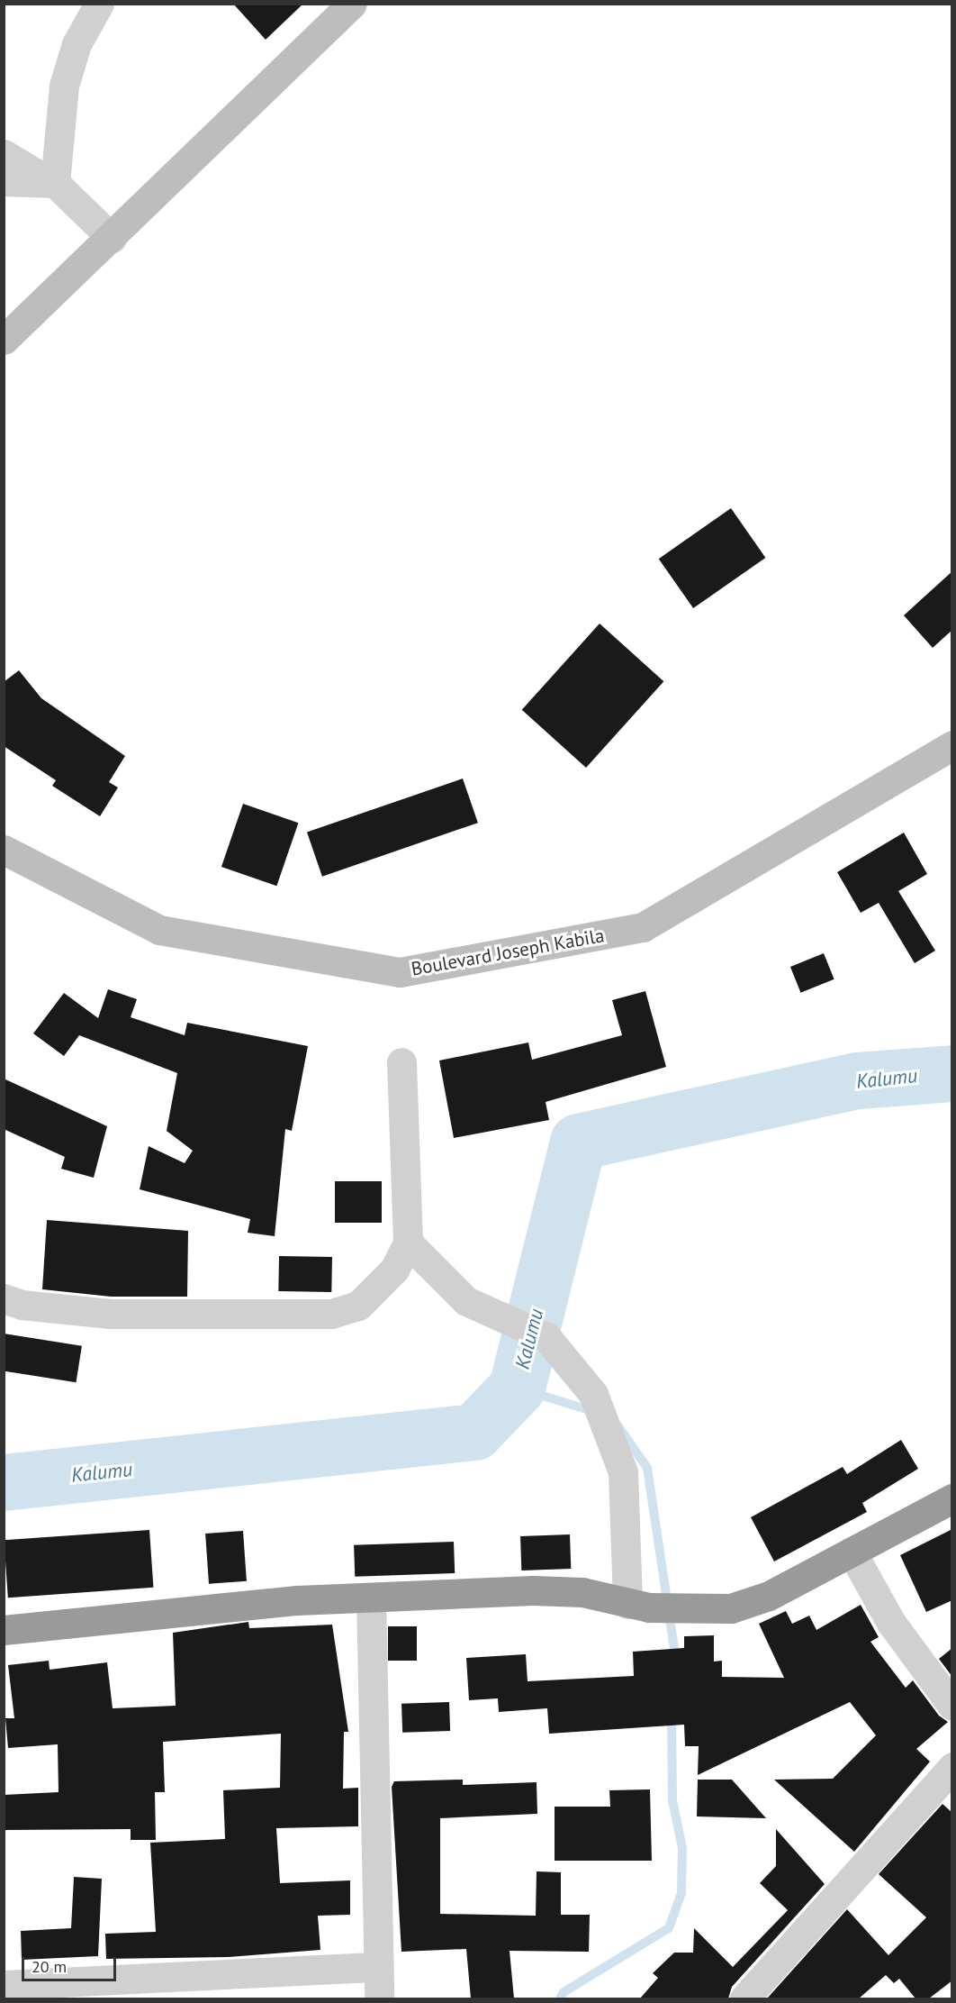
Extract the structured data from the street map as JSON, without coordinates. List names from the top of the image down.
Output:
{
  "streets": {
    "main road": ["Boulevard Joseph Kabila"]
  },
  "water": ["Kalumu"],
  "scale_bar": "20 m"
}
